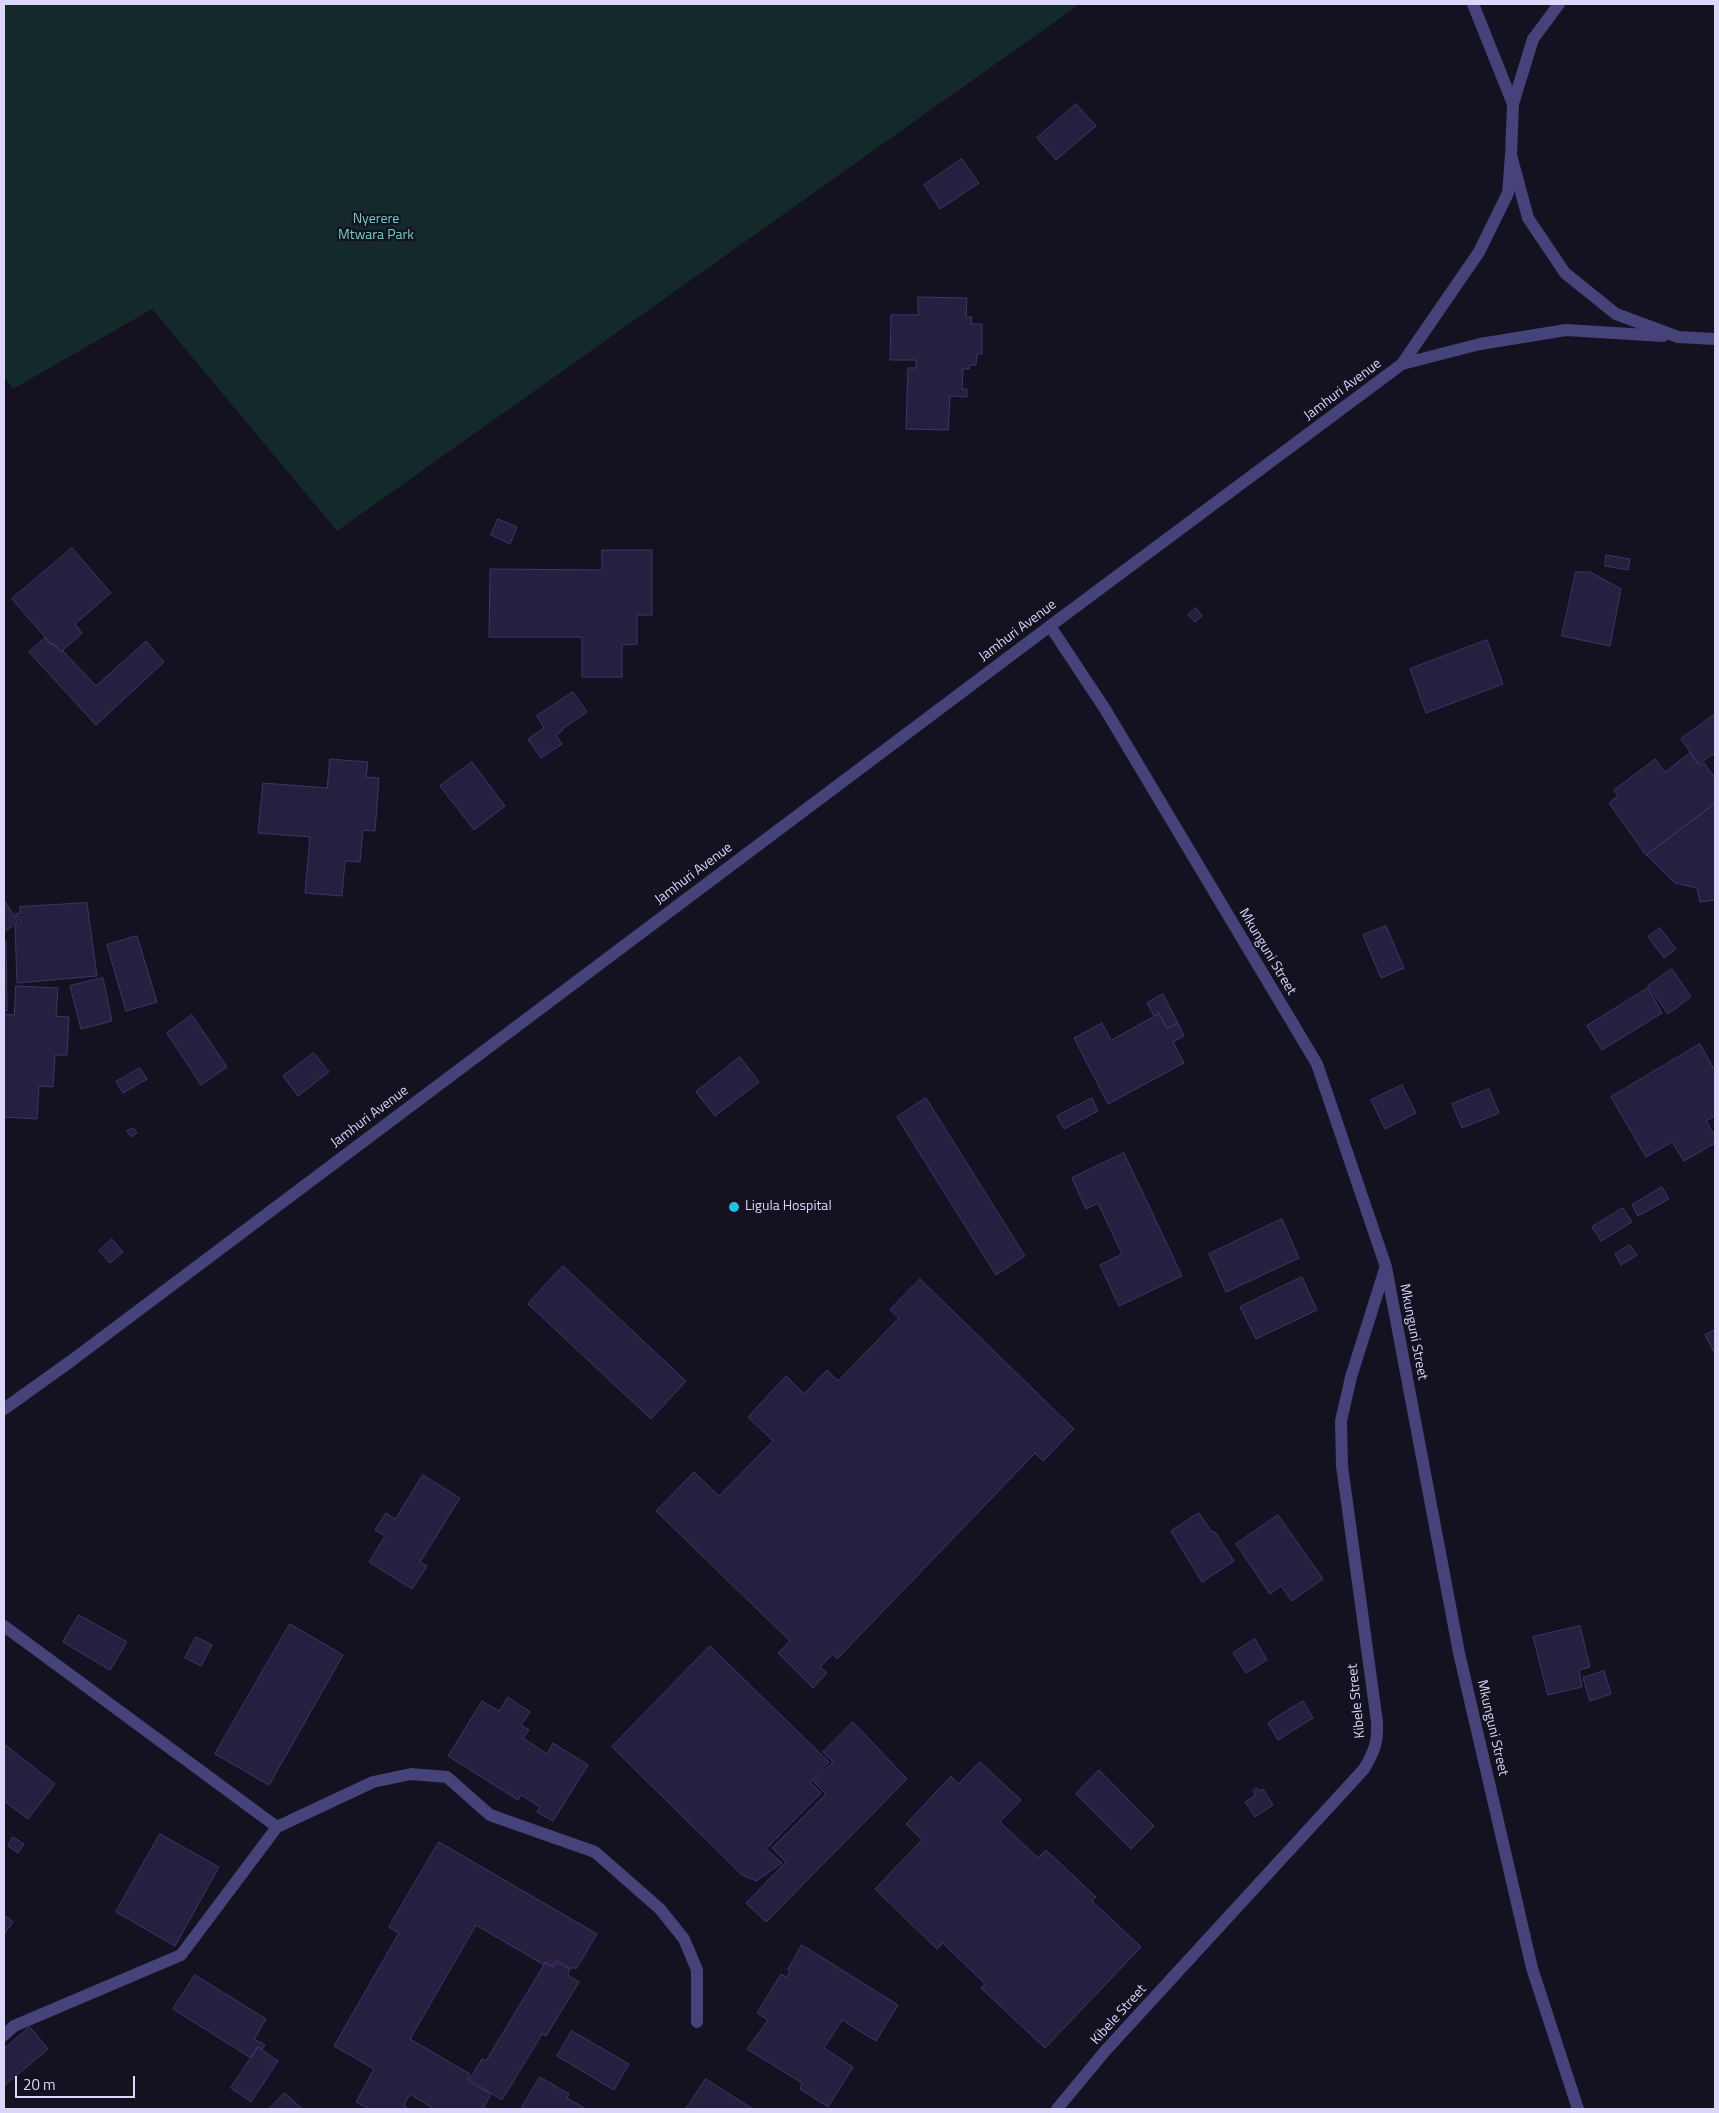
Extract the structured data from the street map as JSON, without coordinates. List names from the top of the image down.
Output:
{
  "streets": {
    "street": ["Jamhuri Avenue", "Mkunguni Street", "Kibele Street"]
  },
  "crossings": [
    ["Jamhuri Avenue", "Mkunguni Street"],
    ["Mkunguni Street", "Kibele Street"]
  ],
  "parks": ["Nyerere Mtwara Park"],
  "places": ["Ligula Hospital"],
  "scale_bar": "20 m"
}
